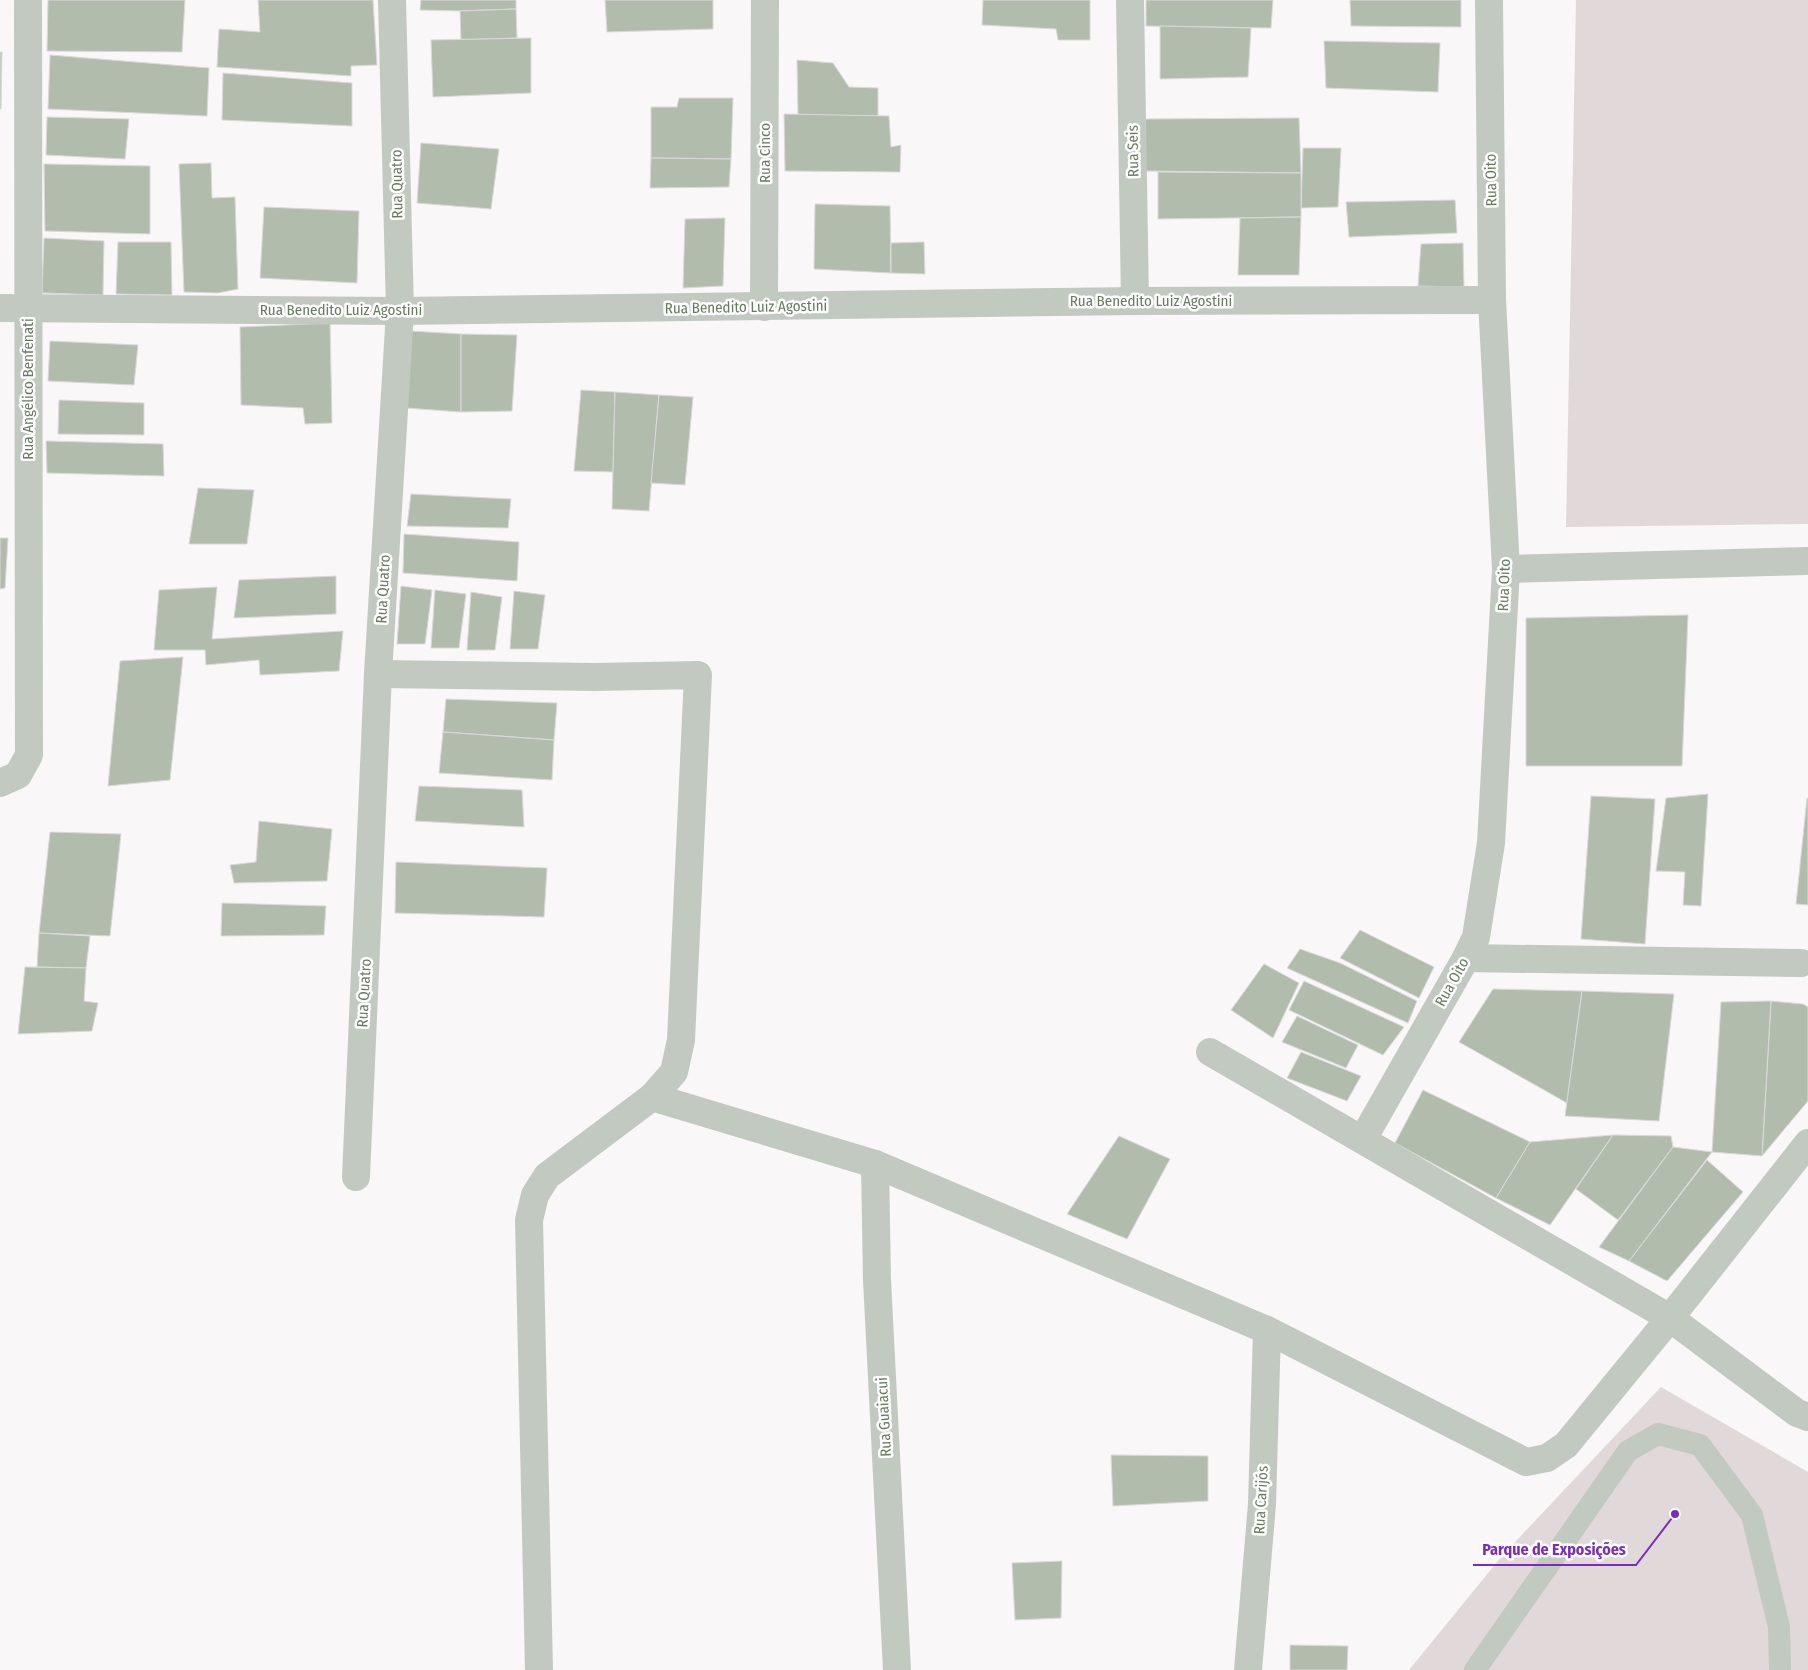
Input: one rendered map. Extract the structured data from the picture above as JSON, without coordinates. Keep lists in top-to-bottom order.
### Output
{
  "streets": {
    "street": [
      "Rua Seis",
      "Rua Cinco",
      "Rua Oito",
      "Rua Quatro",
      "Rua Benedito Luiz Agostini",
      "Rua Angélico Benfenati",
      "Rua Guaiacui",
      "Rua Carijós"
    ]
  },
  "crossings": [
    ["Rua Seis", "Rua Benedito Luiz Agostini"],
    ["Rua Cinco", "Rua Benedito Luiz Agostini"],
    ["Rua Oito", "Rua Benedito Luiz Agostini"],
    ["Rua Quatro", "Rua Benedito Luiz Agostini"],
    ["Rua Benedito Luiz Agostini", "Rua Angélico Benfenati"]
  ],
  "places": ["Parque de Exposições"]
}
